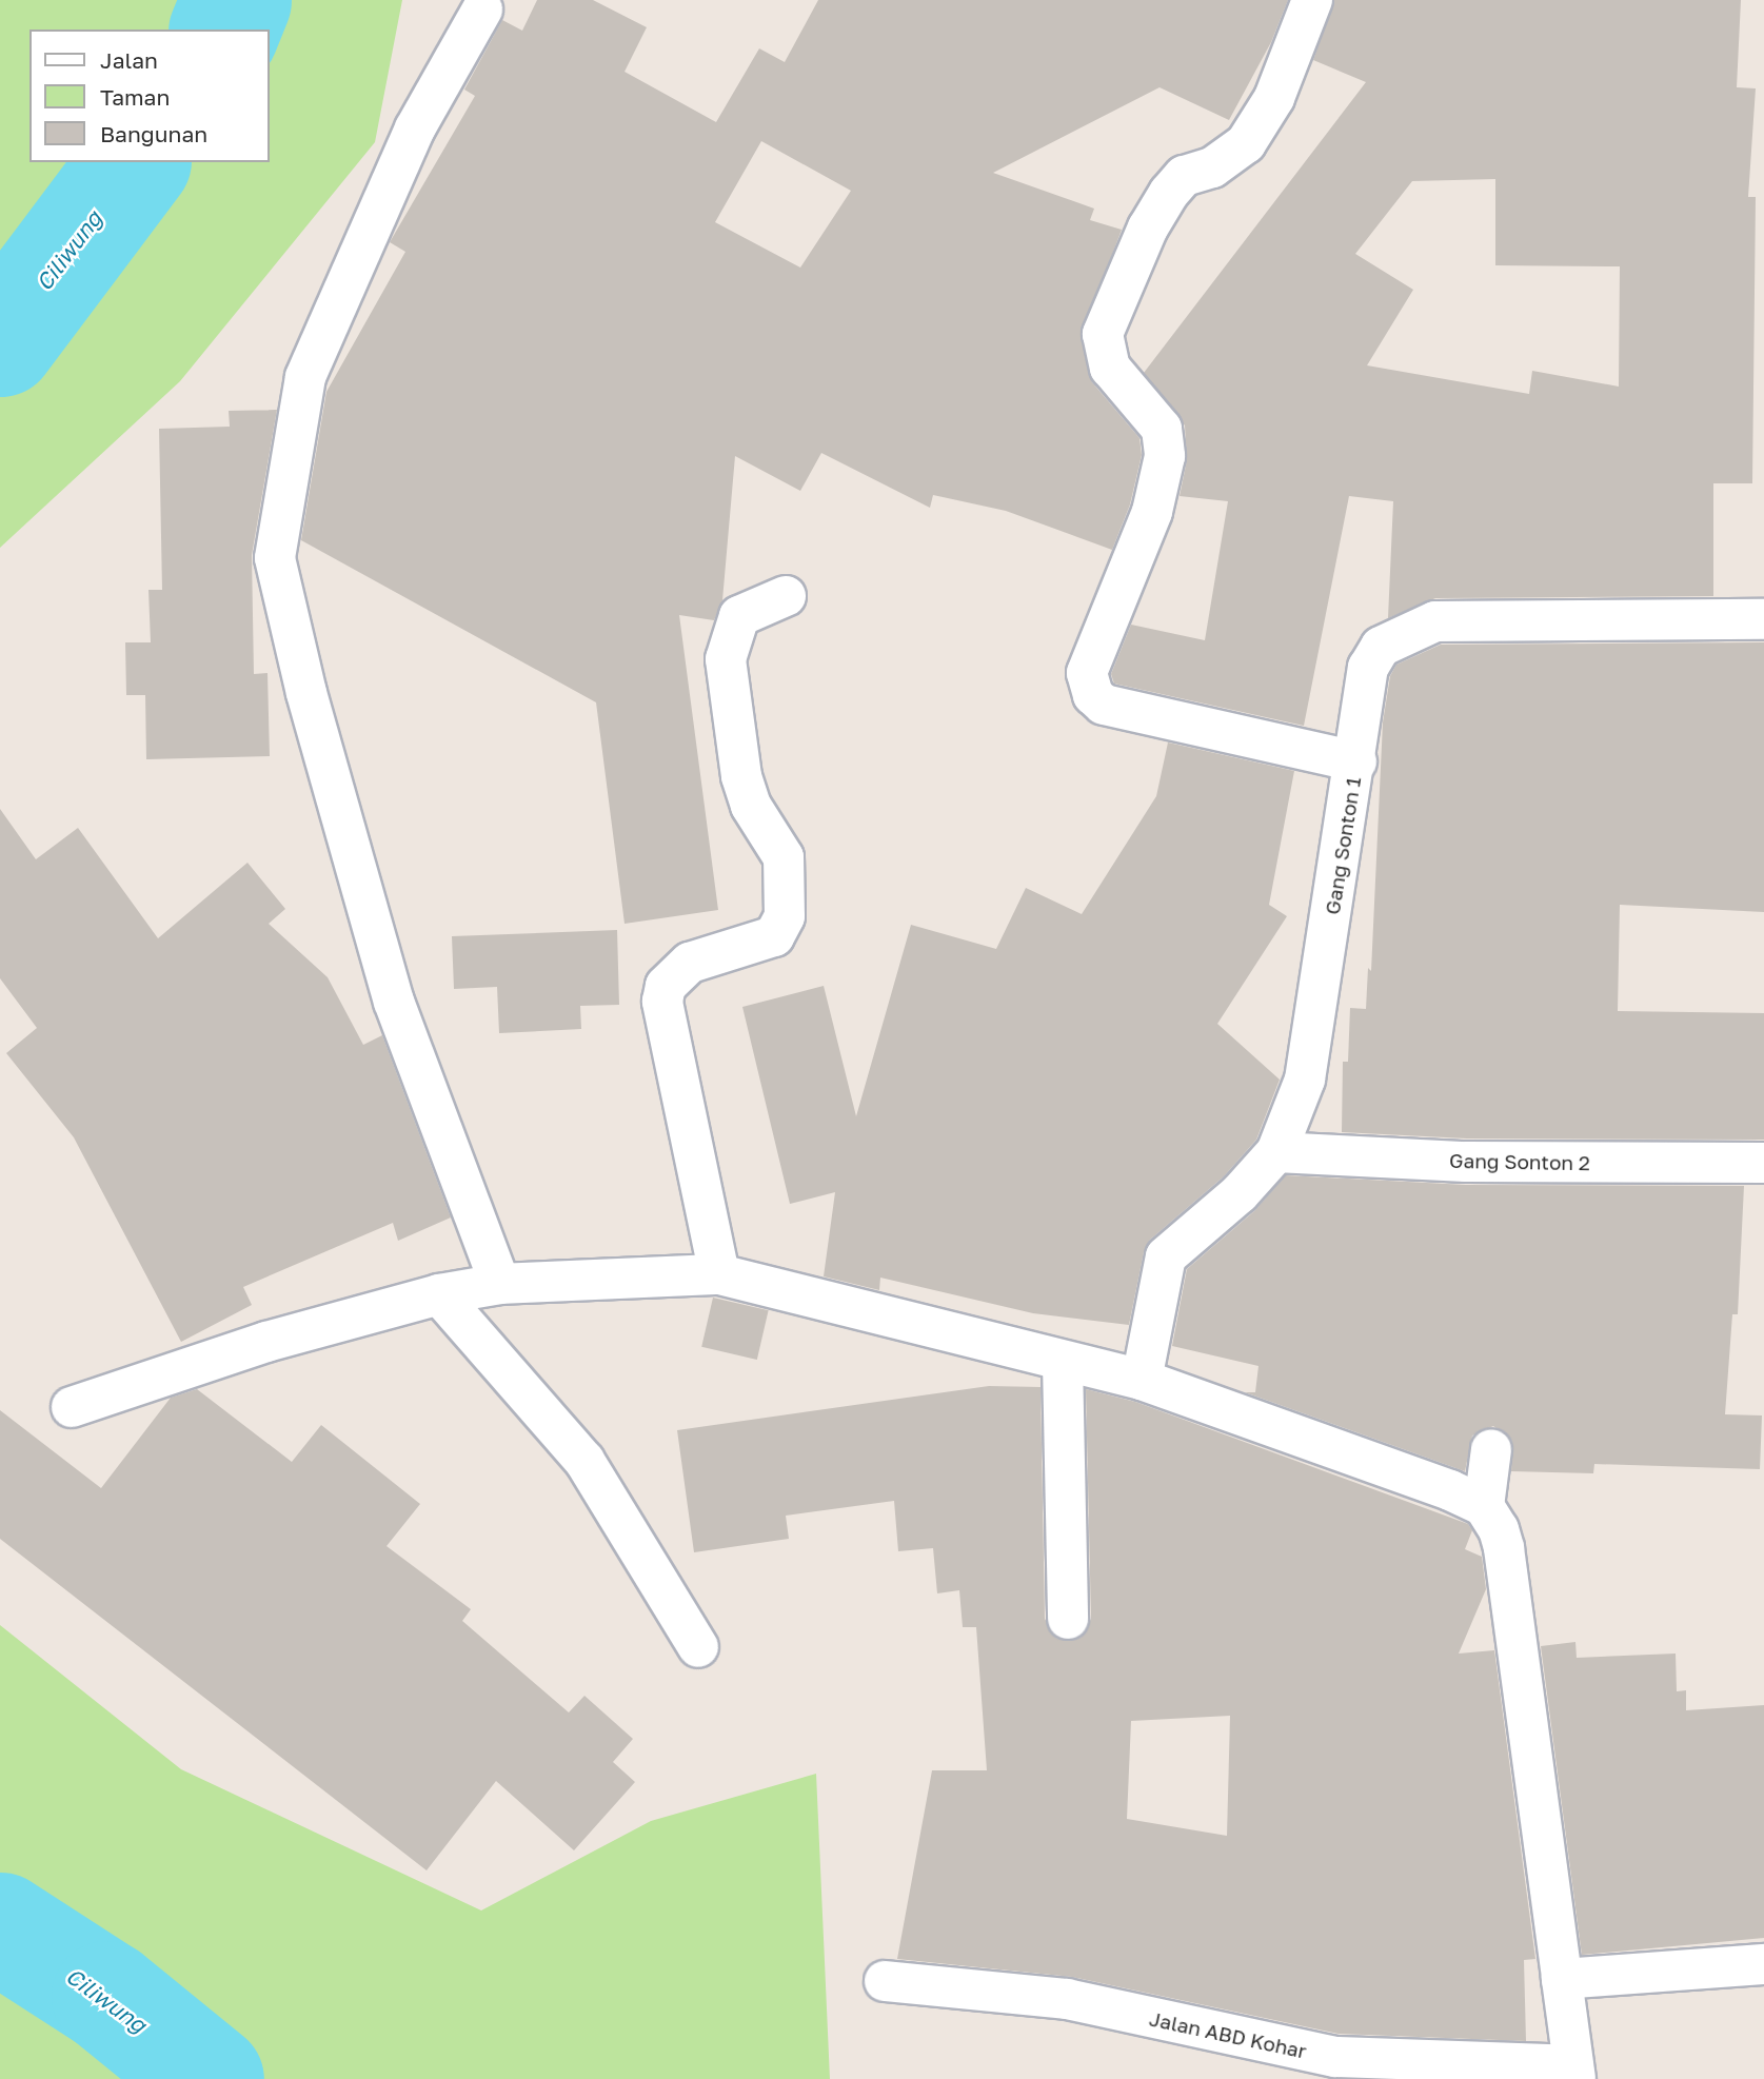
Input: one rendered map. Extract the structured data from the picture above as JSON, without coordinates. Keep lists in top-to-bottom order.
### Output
{
  "streets": {
    "street": ["Gang Sonton 1", "Gang Sonton 2", "Jalan ABD Kohar"]
  },
  "crossings": [
    ["Gang Sonton 1", "Gang Sonton 2"]
  ],
  "water": ["Ciliwung"],
  "legend": ["Jalan", "Taman", "Bangunan"]
}
